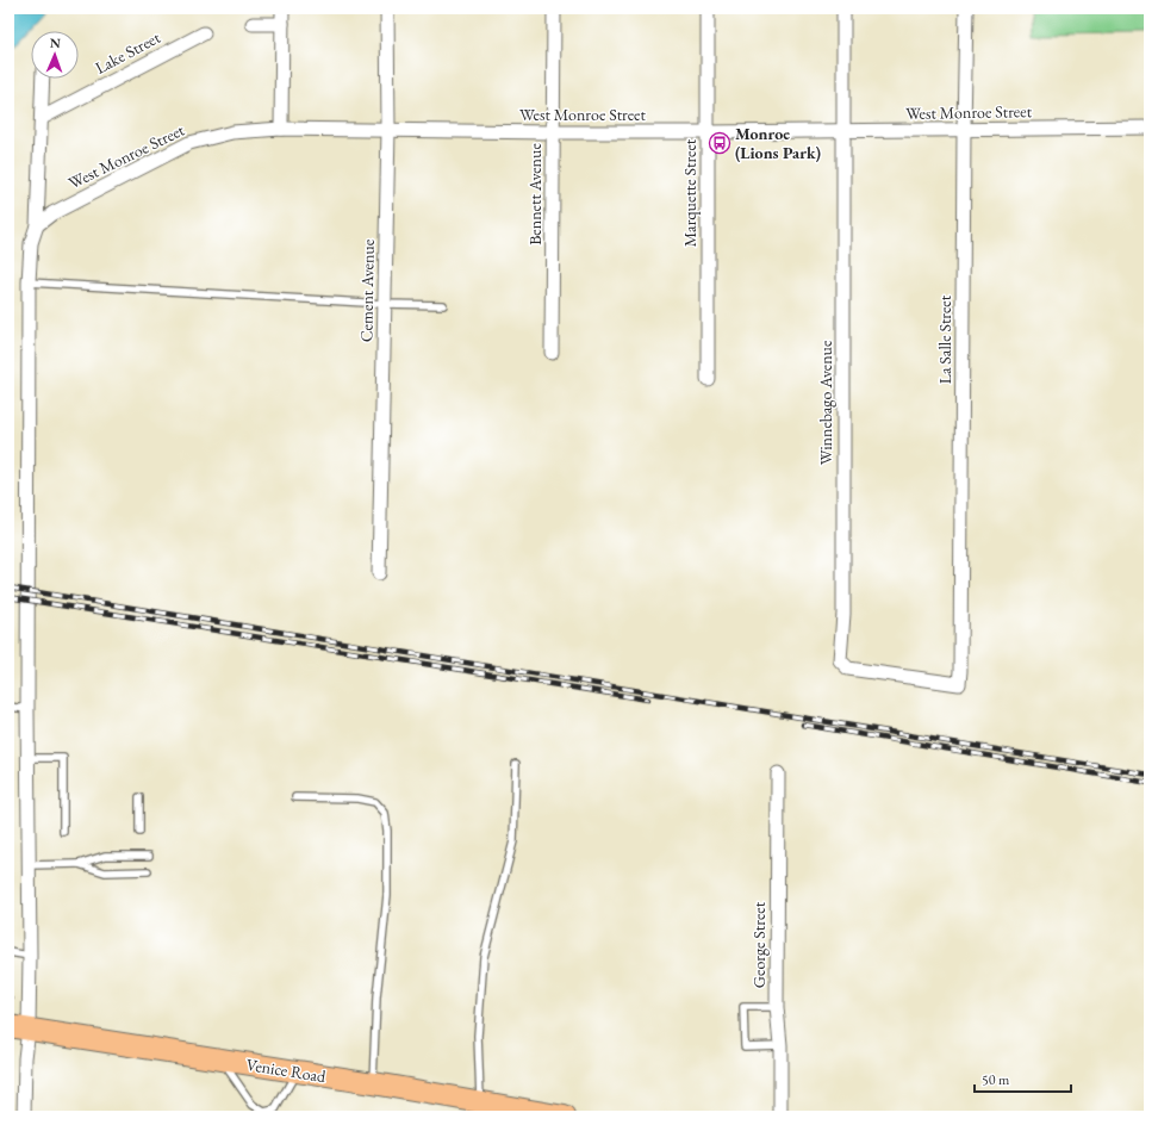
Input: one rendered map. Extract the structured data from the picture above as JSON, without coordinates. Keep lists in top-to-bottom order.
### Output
{
  "streets": {
    "main road": ["Venice Road"],
    "street": [
      "Lake Street",
      "West Monroe Street",
      "Marquette Street",
      "Bennett Avenue",
      "Cement Avenue",
      "La Salle Street",
      "Winnebago Avenue",
      "George Street"
    ]
  },
  "crossings": [
    ["West Monroe Street", "Marquette Street"],
    ["West Monroe Street", "Bennett Avenue"],
    ["West Monroe Street", "Cement Avenue"],
    ["West Monroe Street", "La Salle Street"],
    ["West Monroe Street", "Winnebago Avenue"],
    ["La Salle Street", "Winnebago Avenue"]
  ],
  "places": {
    "bus stop": ["Monroe (Lions Park)"]
  },
  "scale_bar": "50 m",
  "north": "top"
}
